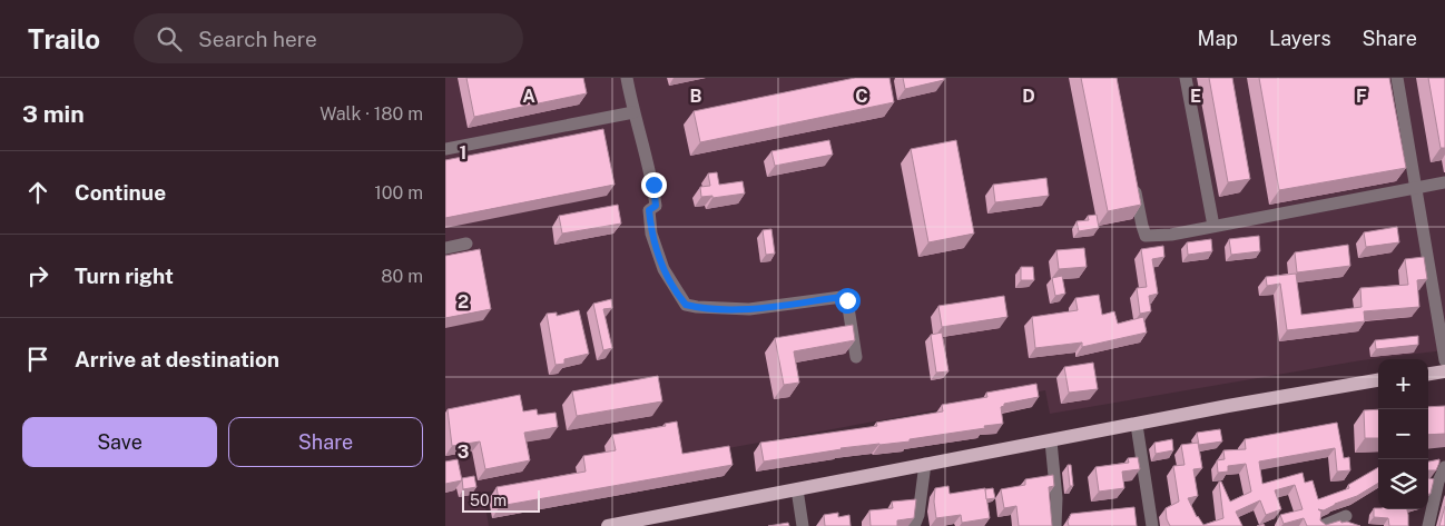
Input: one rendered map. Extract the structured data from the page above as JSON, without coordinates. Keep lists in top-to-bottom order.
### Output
{
  "scale_bar": "50 m",
  "page": {
    "header": "Trailo",
    "search": "Search here",
    "nav": ["Map", "Layers", "Share"],
    "heading": ["3 min", "Walk · 180 m"],
    "list": [
      ["Continue", "100 m"],
      ["Turn right", "80 m"],
      "Arrive at destination"
    ],
    "map_buttons": ["+", "−"],
    "buttons": ["Save", "Share"],
    "scale": "50 m"
  },
  "grid": {
    "columns": [
      "A",
      "B",
      "C",
      "D",
      "E",
      "F"
    ],
    "rows": ["1", "2", "3"]
  }
}
